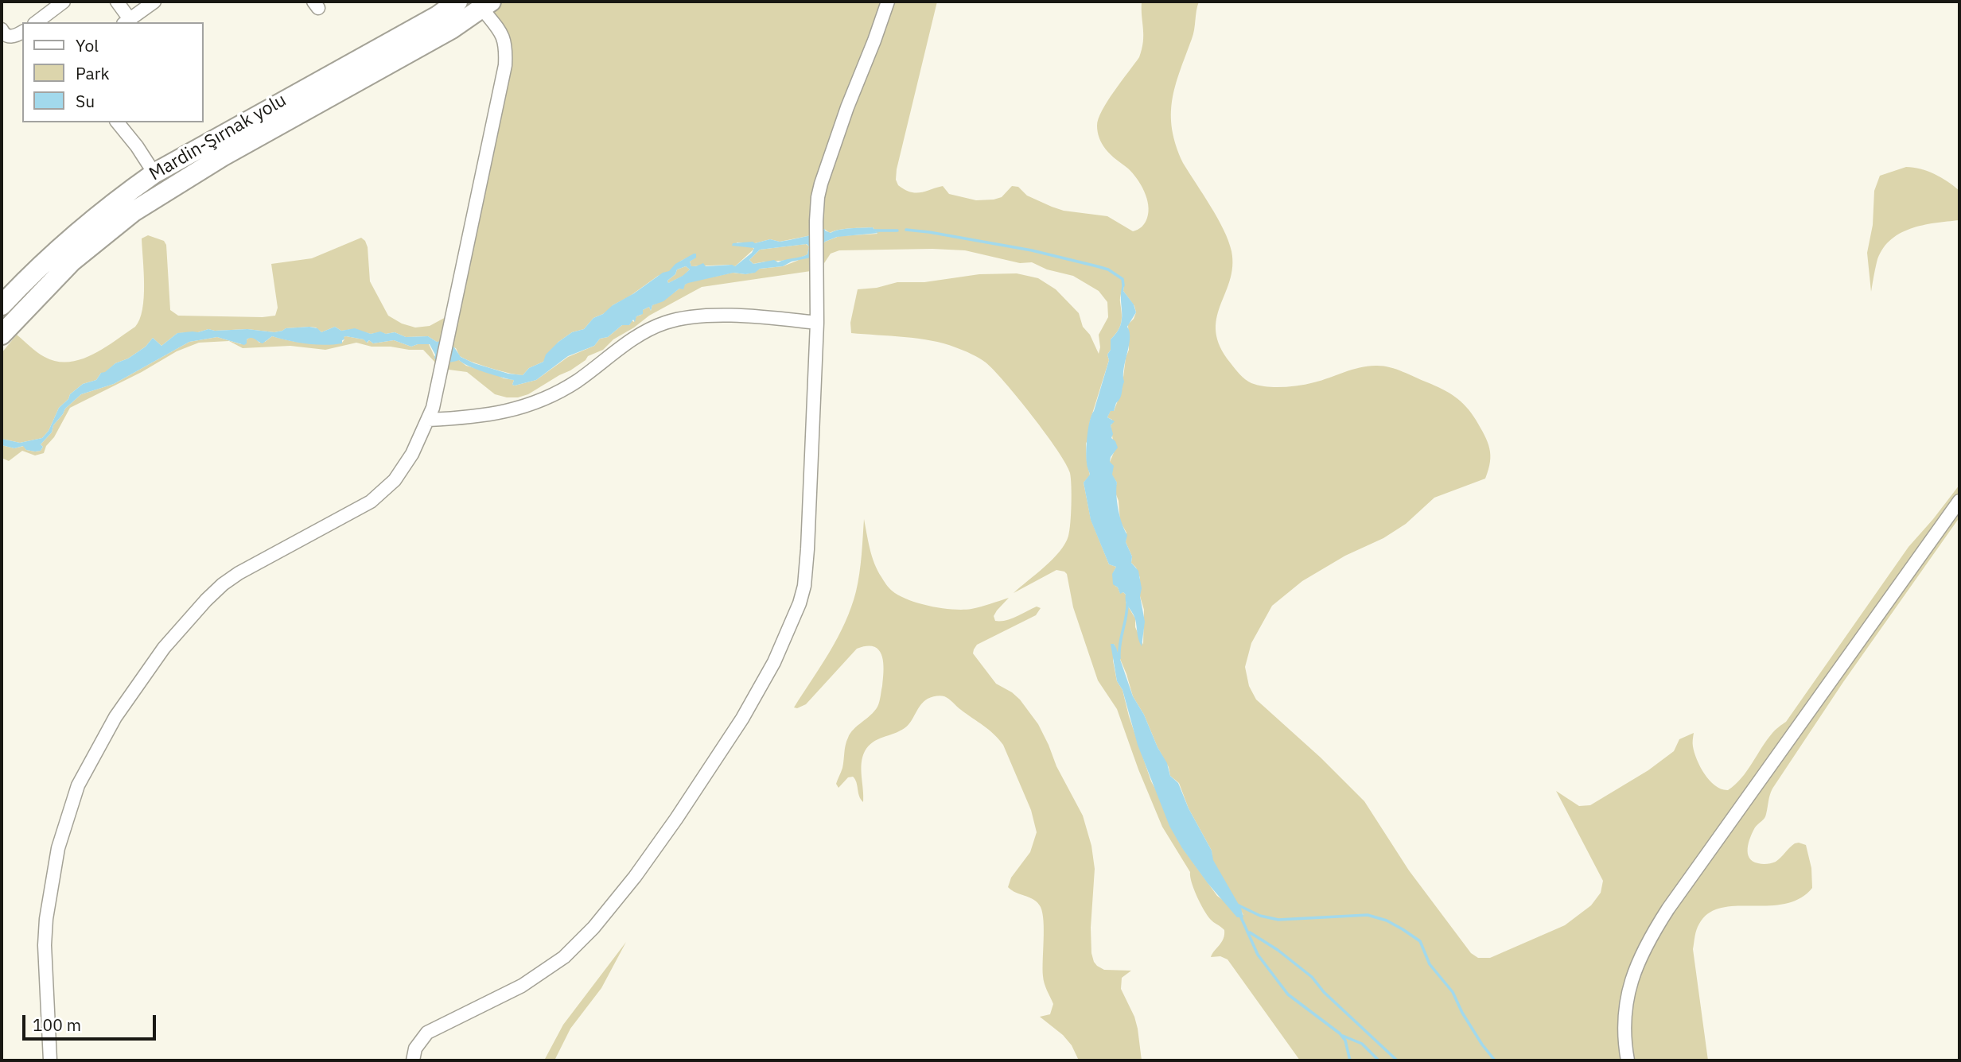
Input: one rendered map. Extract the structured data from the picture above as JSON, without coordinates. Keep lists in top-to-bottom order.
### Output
{
  "streets": {
    "highway": ["Mardin-Şırnak yolu"]
  },
  "legend": ["Yol", "Park", "Su"],
  "scale_bar": "100 m"
}
